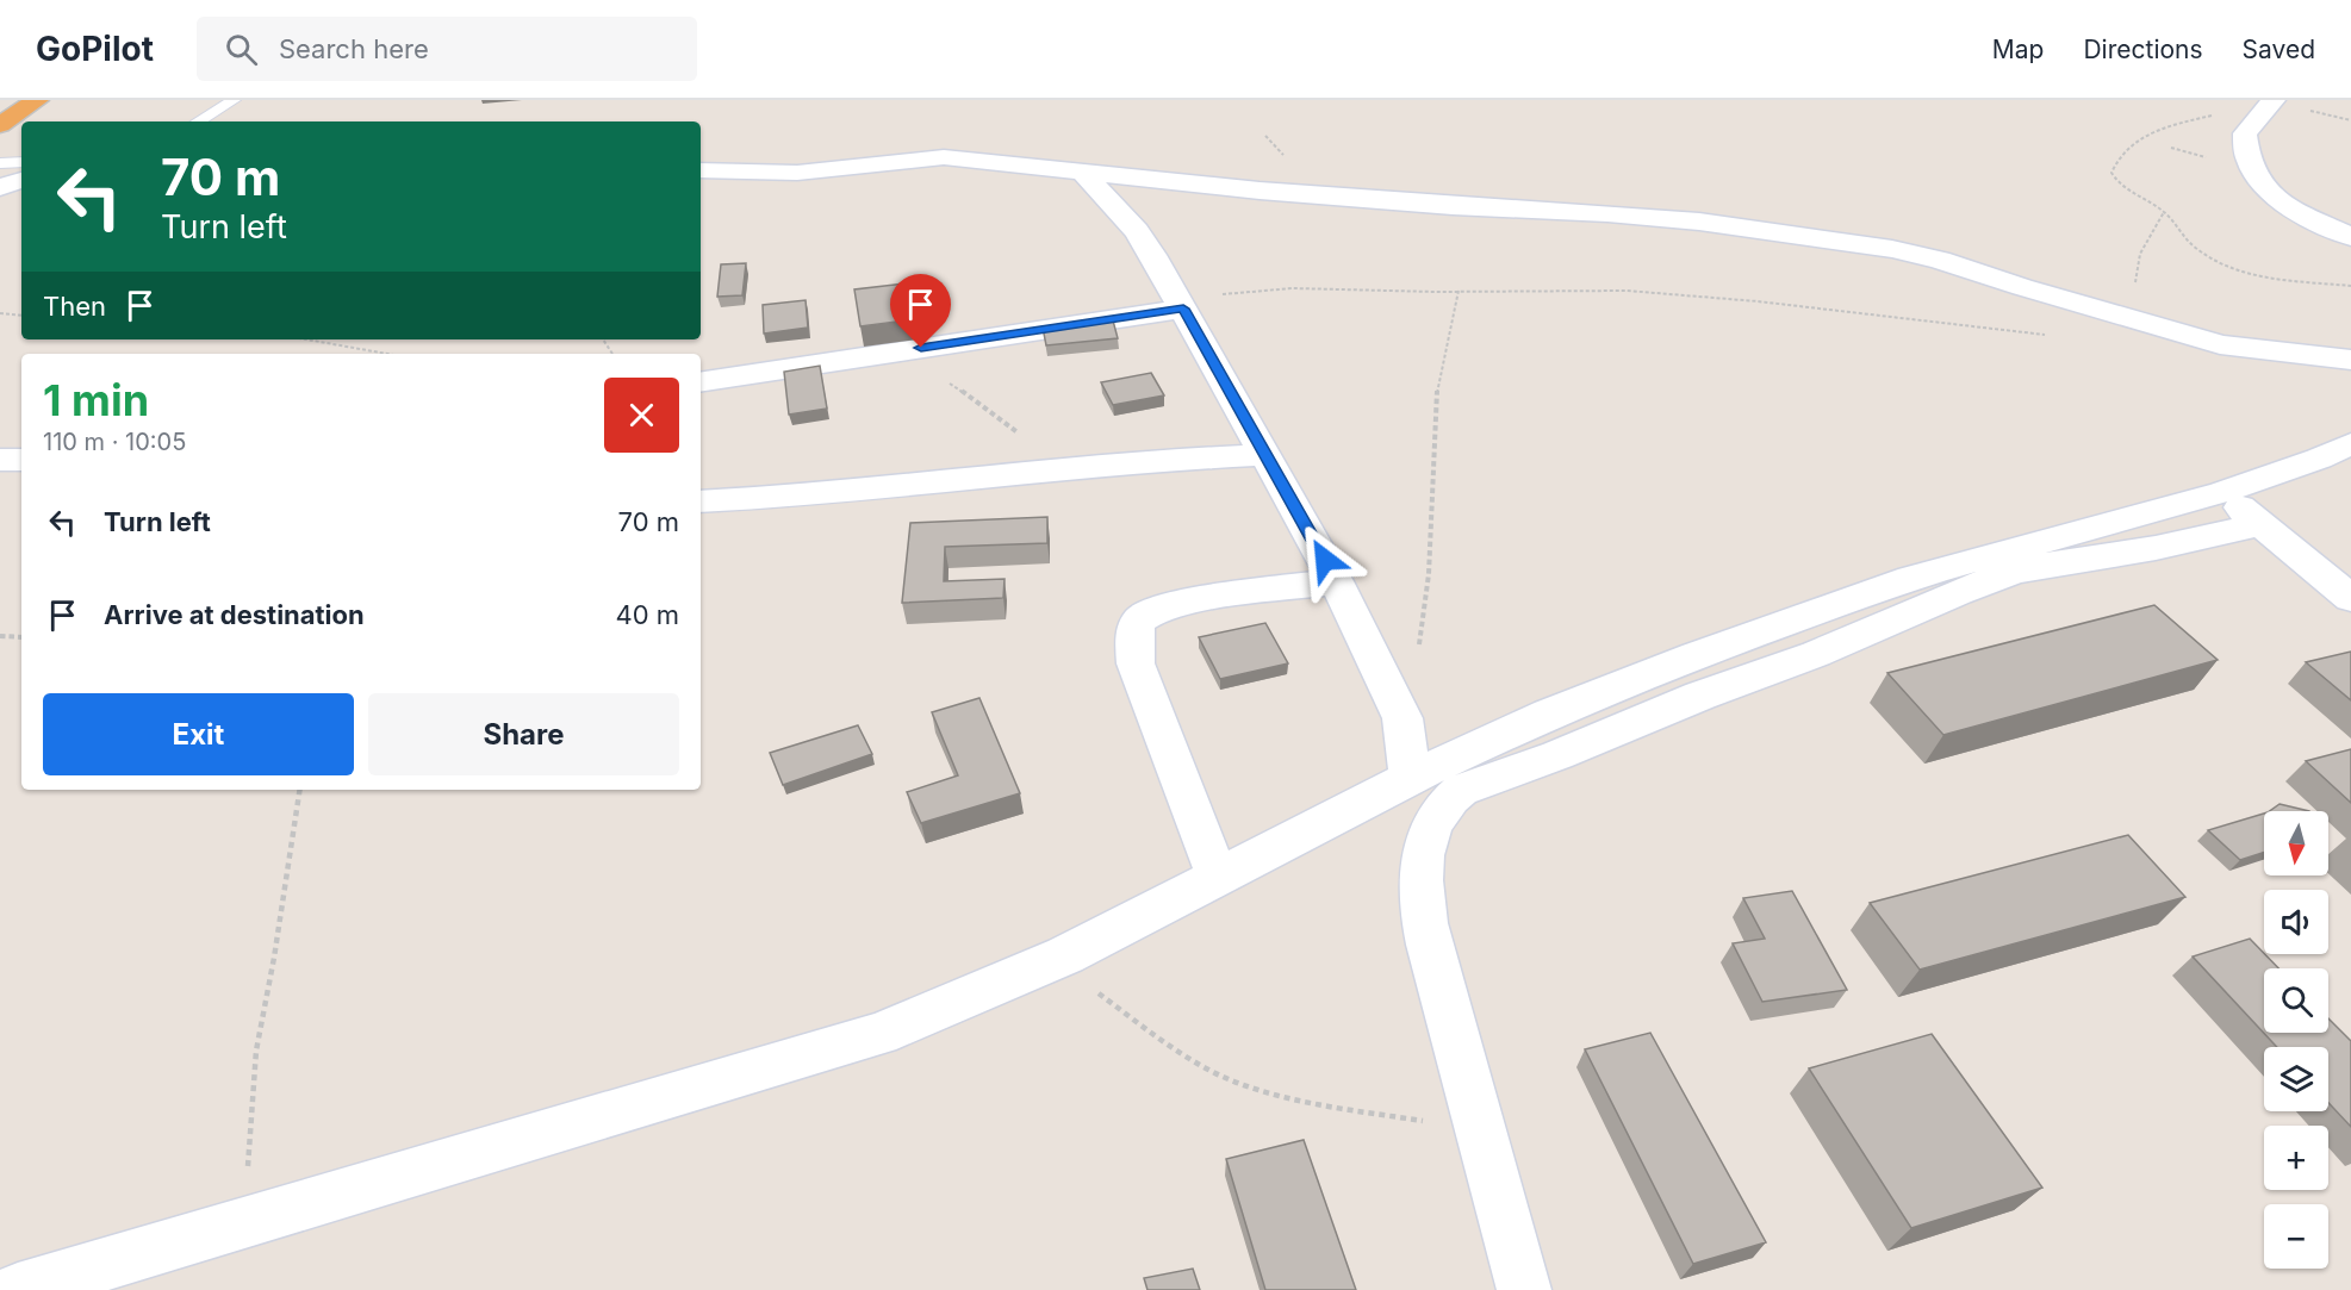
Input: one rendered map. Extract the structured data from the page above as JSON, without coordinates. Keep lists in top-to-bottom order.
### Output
{
  "north": "bottom",
  "page": {
    "header": "GoPilot",
    "search": "Search here",
    "nav": ["Map", "Directions", "Saved"],
    "turn": ["70 m", "Turn left"],
    "then": "Then",
    "heading": ["1 min", "110 m · 10:05"],
    "list": [
      {
        "name": "Turn left",
        "value": "70 m"
      },
      {
        "name": "Arrive at destination",
        "value": "40 m"
      }
    ],
    "buttons": ["Exit", "Share"],
    "map_buttons": ["+", "−"]
  }
}
